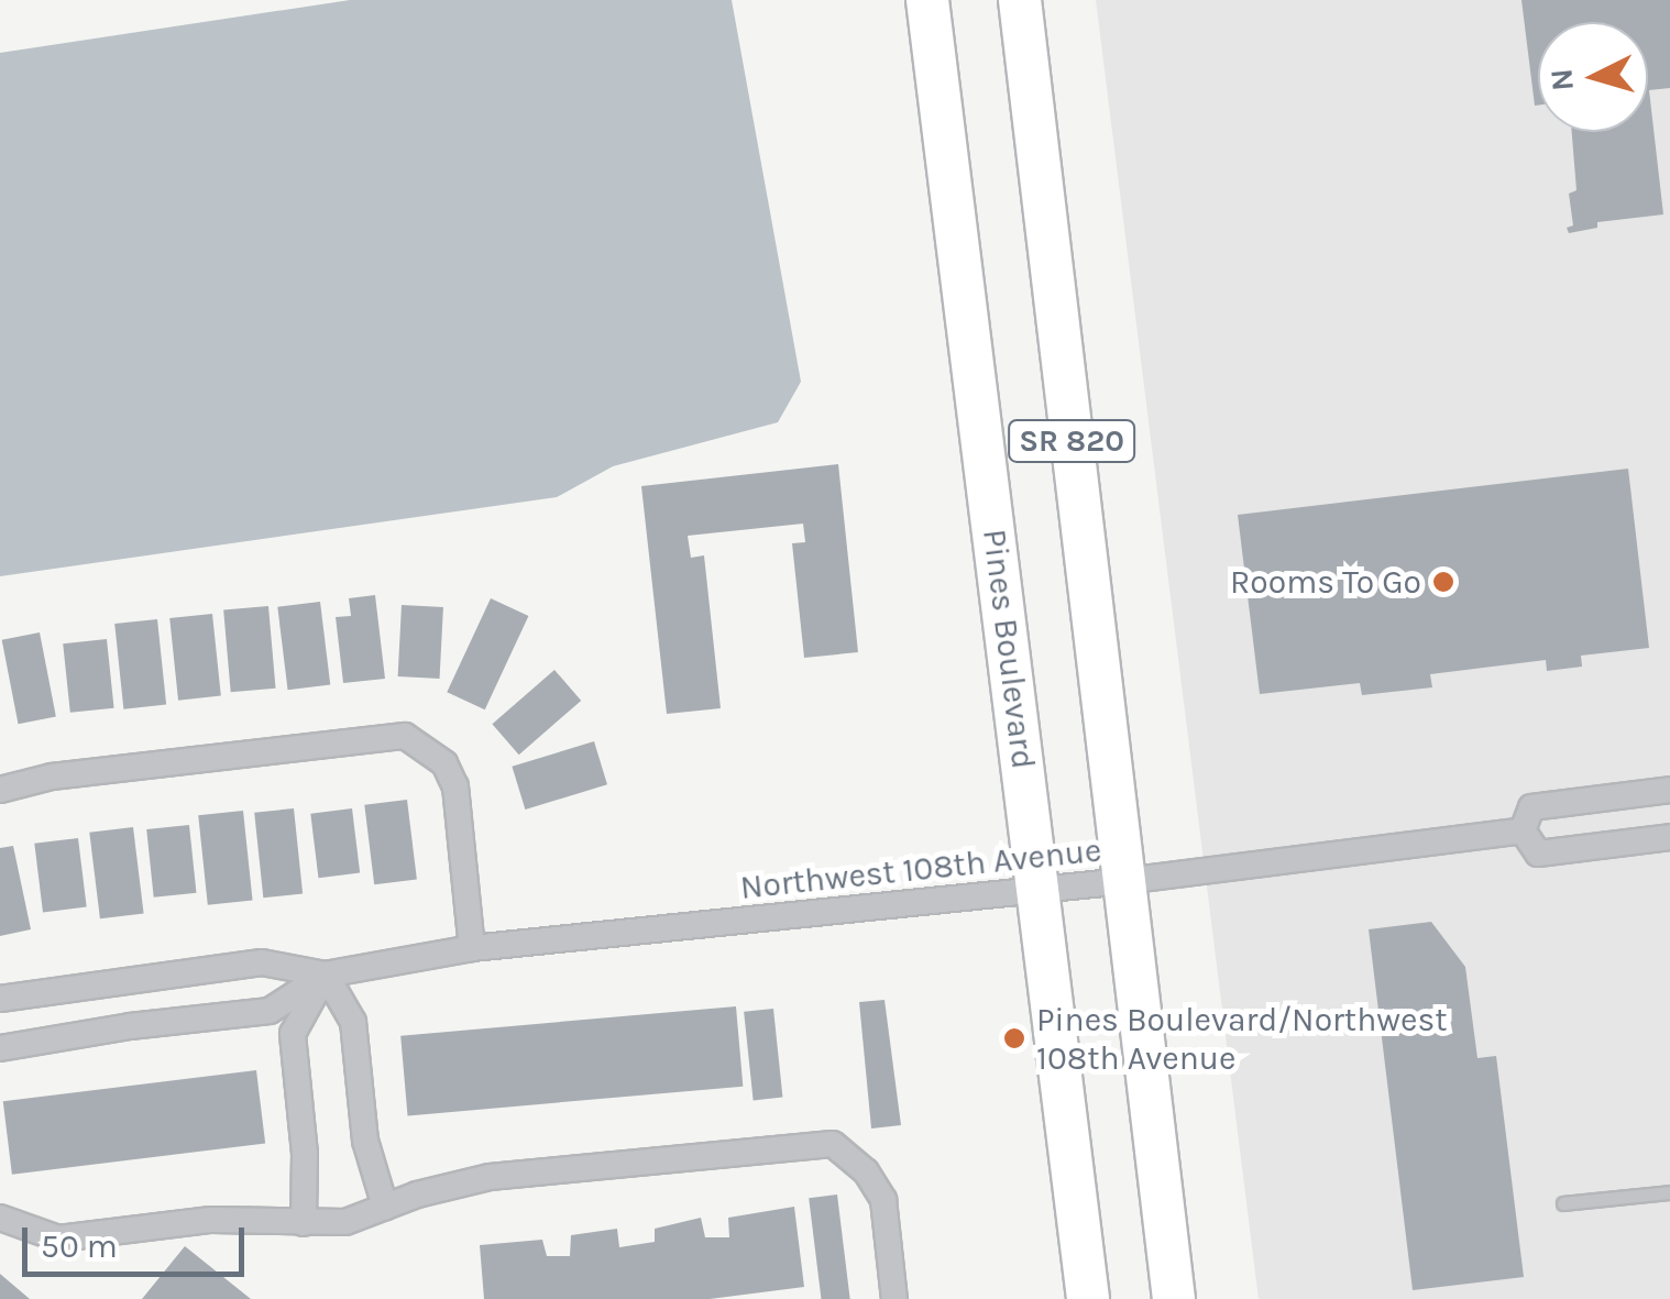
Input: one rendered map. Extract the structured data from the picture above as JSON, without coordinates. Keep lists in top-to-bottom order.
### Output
{
  "streets": {
    "highway": ["SR 820", "Pines Boulevard"],
    "street": ["Northwest 108th Avenue"]
  },
  "crossings": [
    ["SR 820", "Northwest 108th Avenue"],
    ["Pines Boulevard", "Northwest 108th Avenue"]
  ],
  "places": ["Rooms To Go", "Pines Boulevard/Northwest 108th Avenue"],
  "scale_bar": "50 m",
  "north": "left"
}
